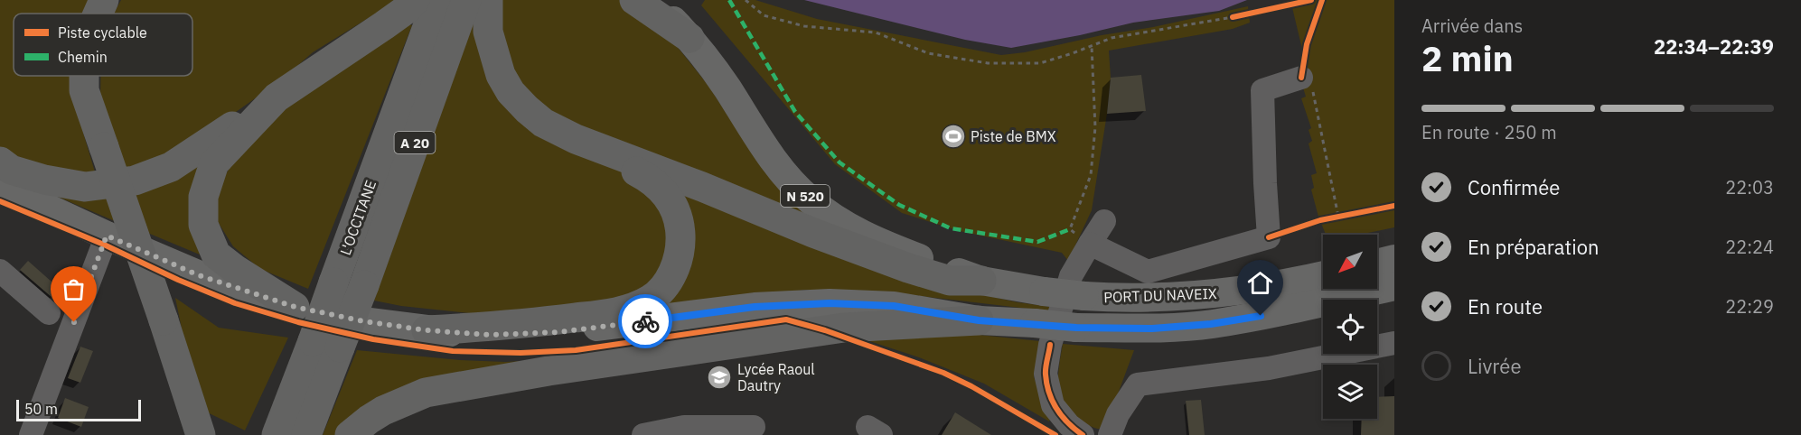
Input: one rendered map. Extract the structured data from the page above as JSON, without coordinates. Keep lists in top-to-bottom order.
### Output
{
  "streets": {
    "highway": ["A 20", "L'OCCITANE"],
    "main road": ["N 520", "PORT DU NAVEIX"]
  },
  "crossings": [
    ["N 520", "PORT DU NAVEIX"]
  ],
  "places": {
    "sports": ["Piste de BMX"],
    "school or university": ["Lycée Raoul Dautry"]
  },
  "legend": ["Piste cyclable", "Chemin"],
  "scale_bar": "50 m",
  "north": "bottom left",
  "page": {
    "heading": ["2 min", "Arrivée dans", "22:34–22:39"],
    "bar": "En route · 250 m",
    "list": [
      ["Confirmée", "22:03"],
      ["En préparation", "22:24"],
      ["En route", "22:29"],
      "Livrée"
    ],
    "scale": "50 m"
  }
}
